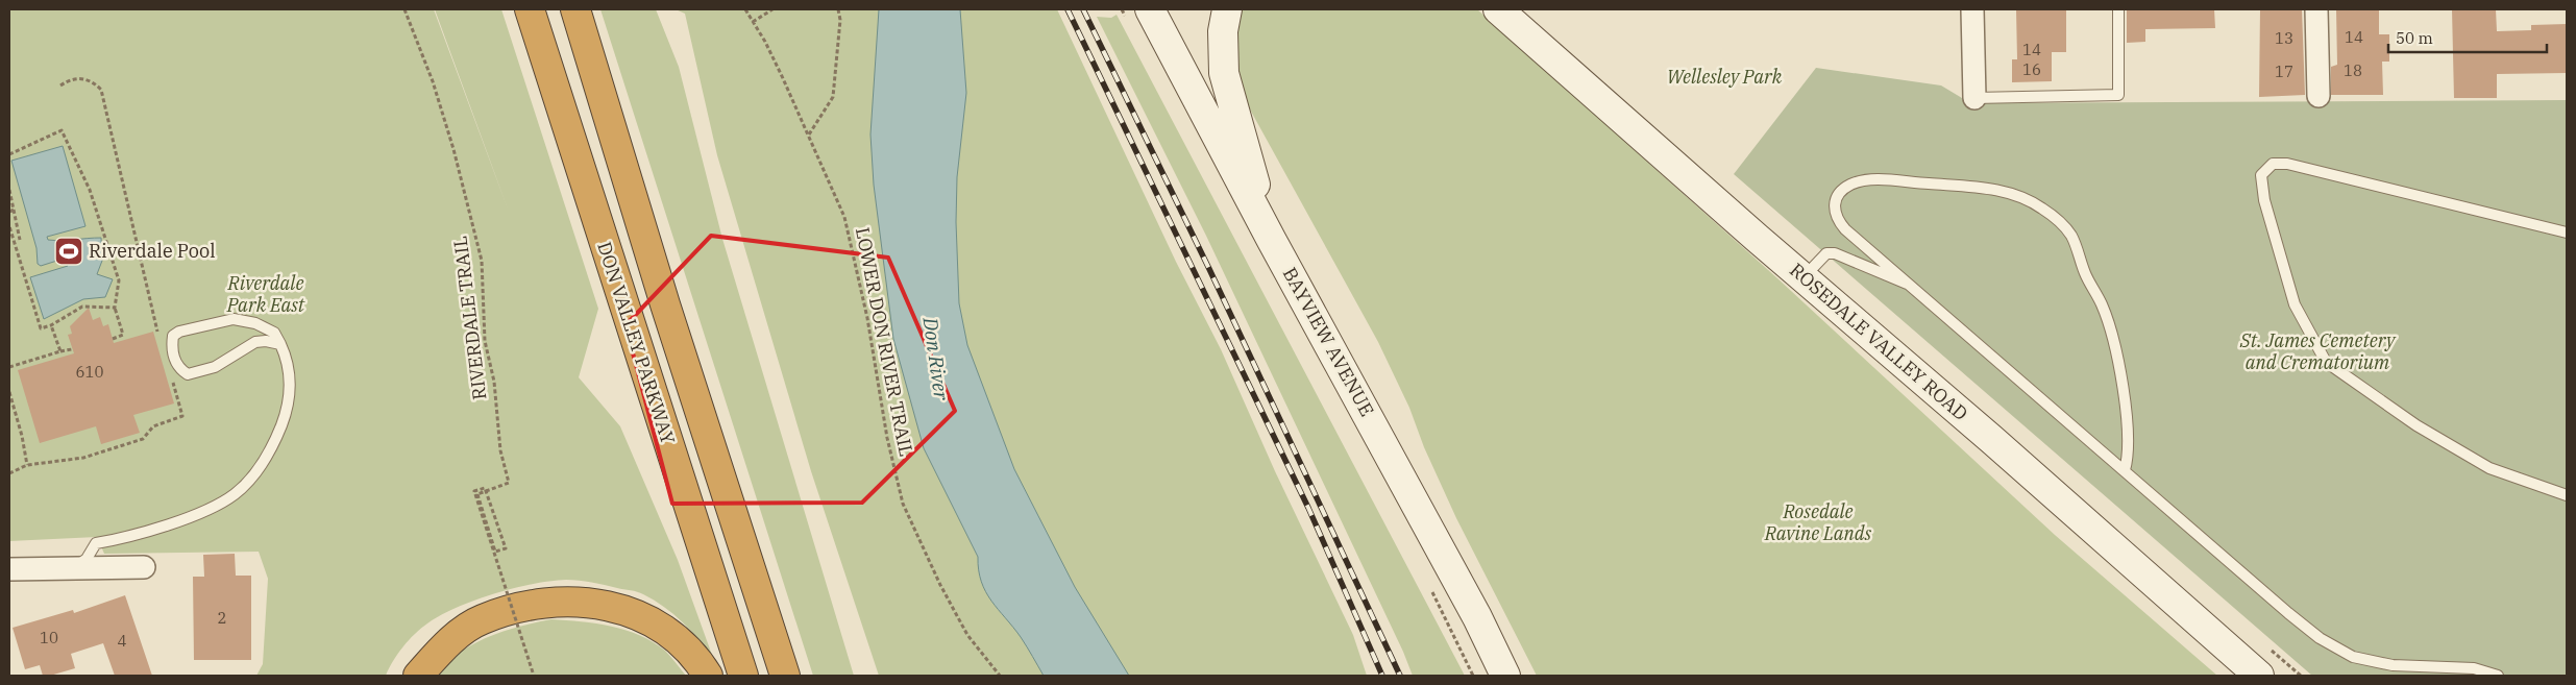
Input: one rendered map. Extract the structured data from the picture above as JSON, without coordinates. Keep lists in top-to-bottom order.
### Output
{
  "streets": {
    "highway": ["DON VALLEY PARKWAY"],
    "street": ["BAYVIEW AVENUE", "ROSEDALE VALLEY ROAD"],
    "path": ["RIVERDALE TRAIL", "LOWER DON RIVER TRAIL"]
  },
  "water": ["Don River"],
  "parks": [
    "Wellesley Park",
    "Riverdale Park East",
    "St. James Cemetery and Crematorium",
    "Rosedale Ravine Lands"
  ],
  "places": {
    "sports": ["Riverdale Pool"]
  },
  "house_numbers": [
    "14",
    "13",
    "14",
    "16",
    "18",
    "17",
    "610",
    "2",
    "10",
    "4"
  ],
  "scale_bar": "50 m"
}
